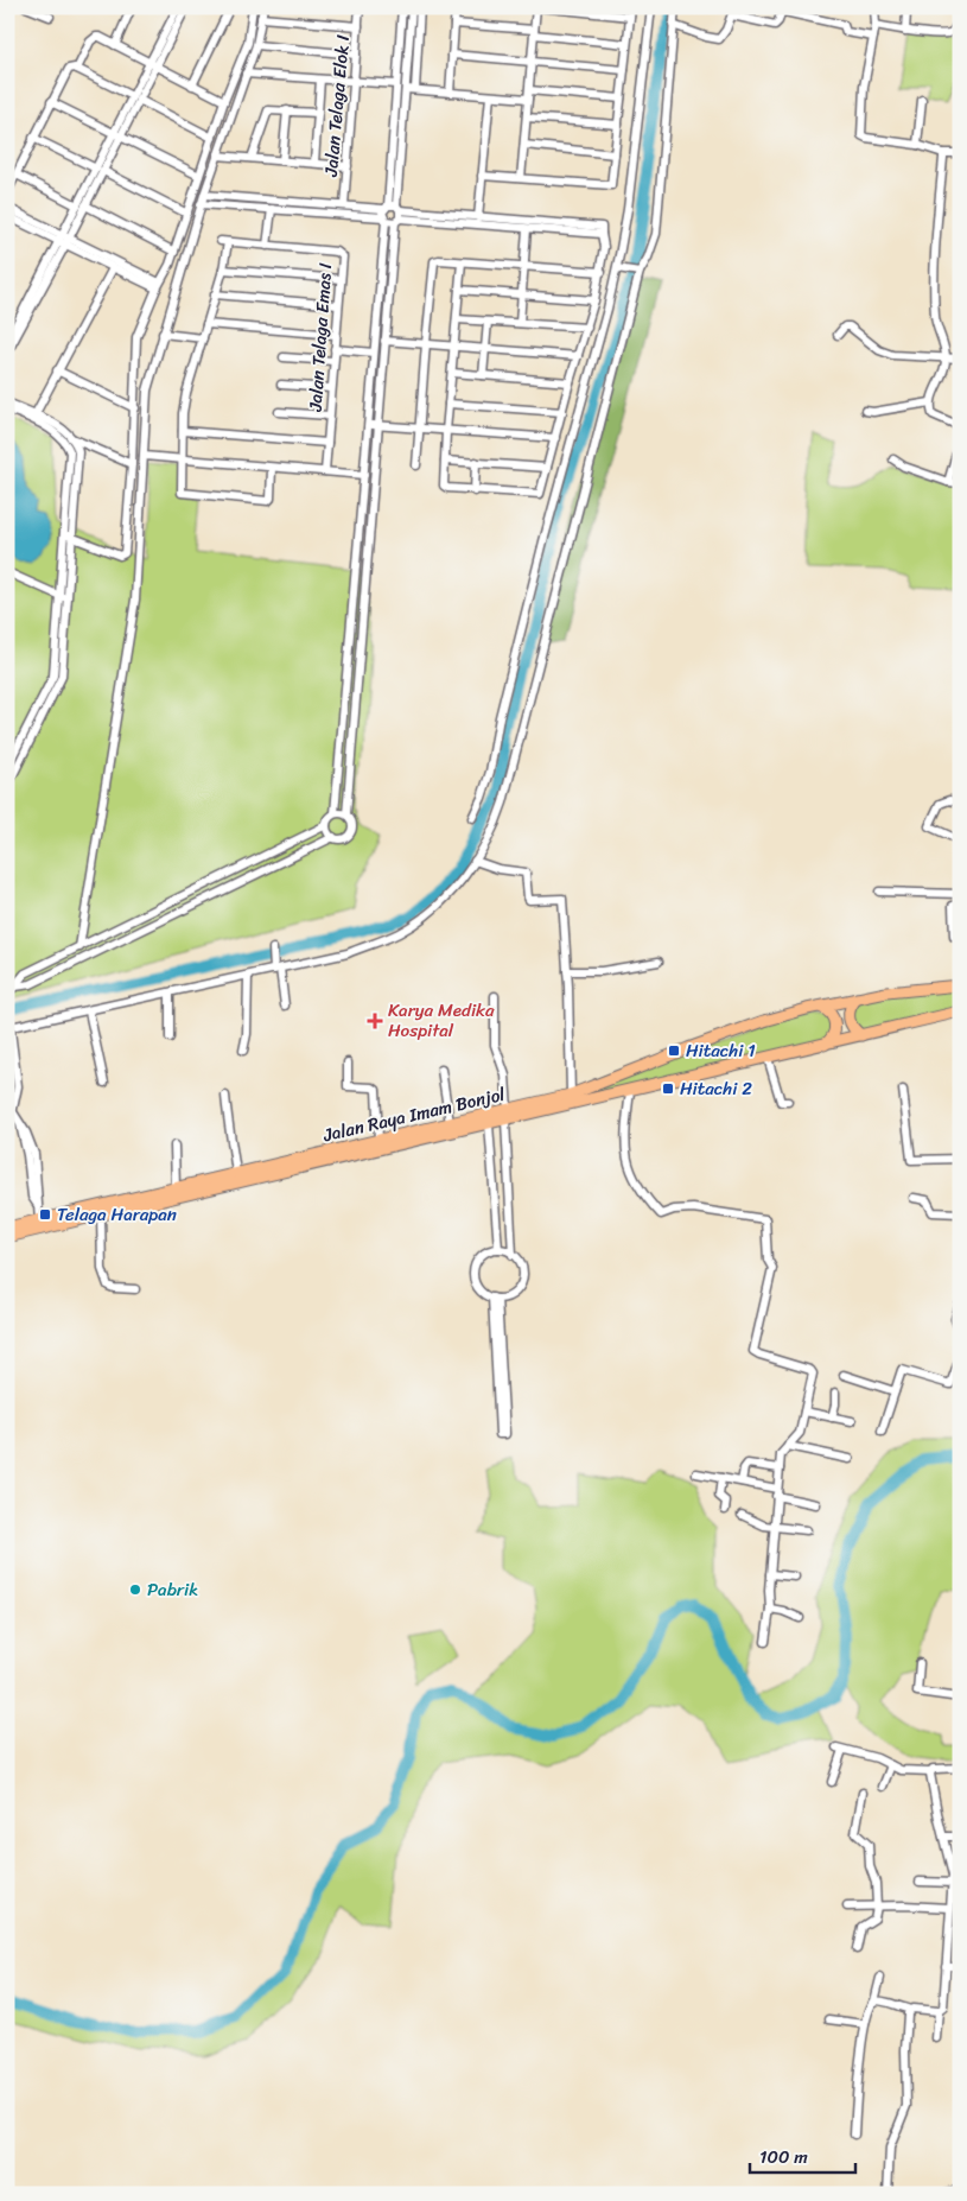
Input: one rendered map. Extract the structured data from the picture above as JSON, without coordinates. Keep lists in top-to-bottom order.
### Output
{
  "streets": {
    "highway": ["Jalan Raya Imam Bonjol"],
    "street": ["Jalan Telaga Elok I", "Jalan Telaga Emas I"]
  },
  "places": {
    "health": ["Karya Medika Hospital"],
    "transit": ["Hitachi 1", "Hitachi 2", "Telaga Harapan"],
    "other": ["Pabrik"]
  },
  "scale_bar": "100 m"
}
